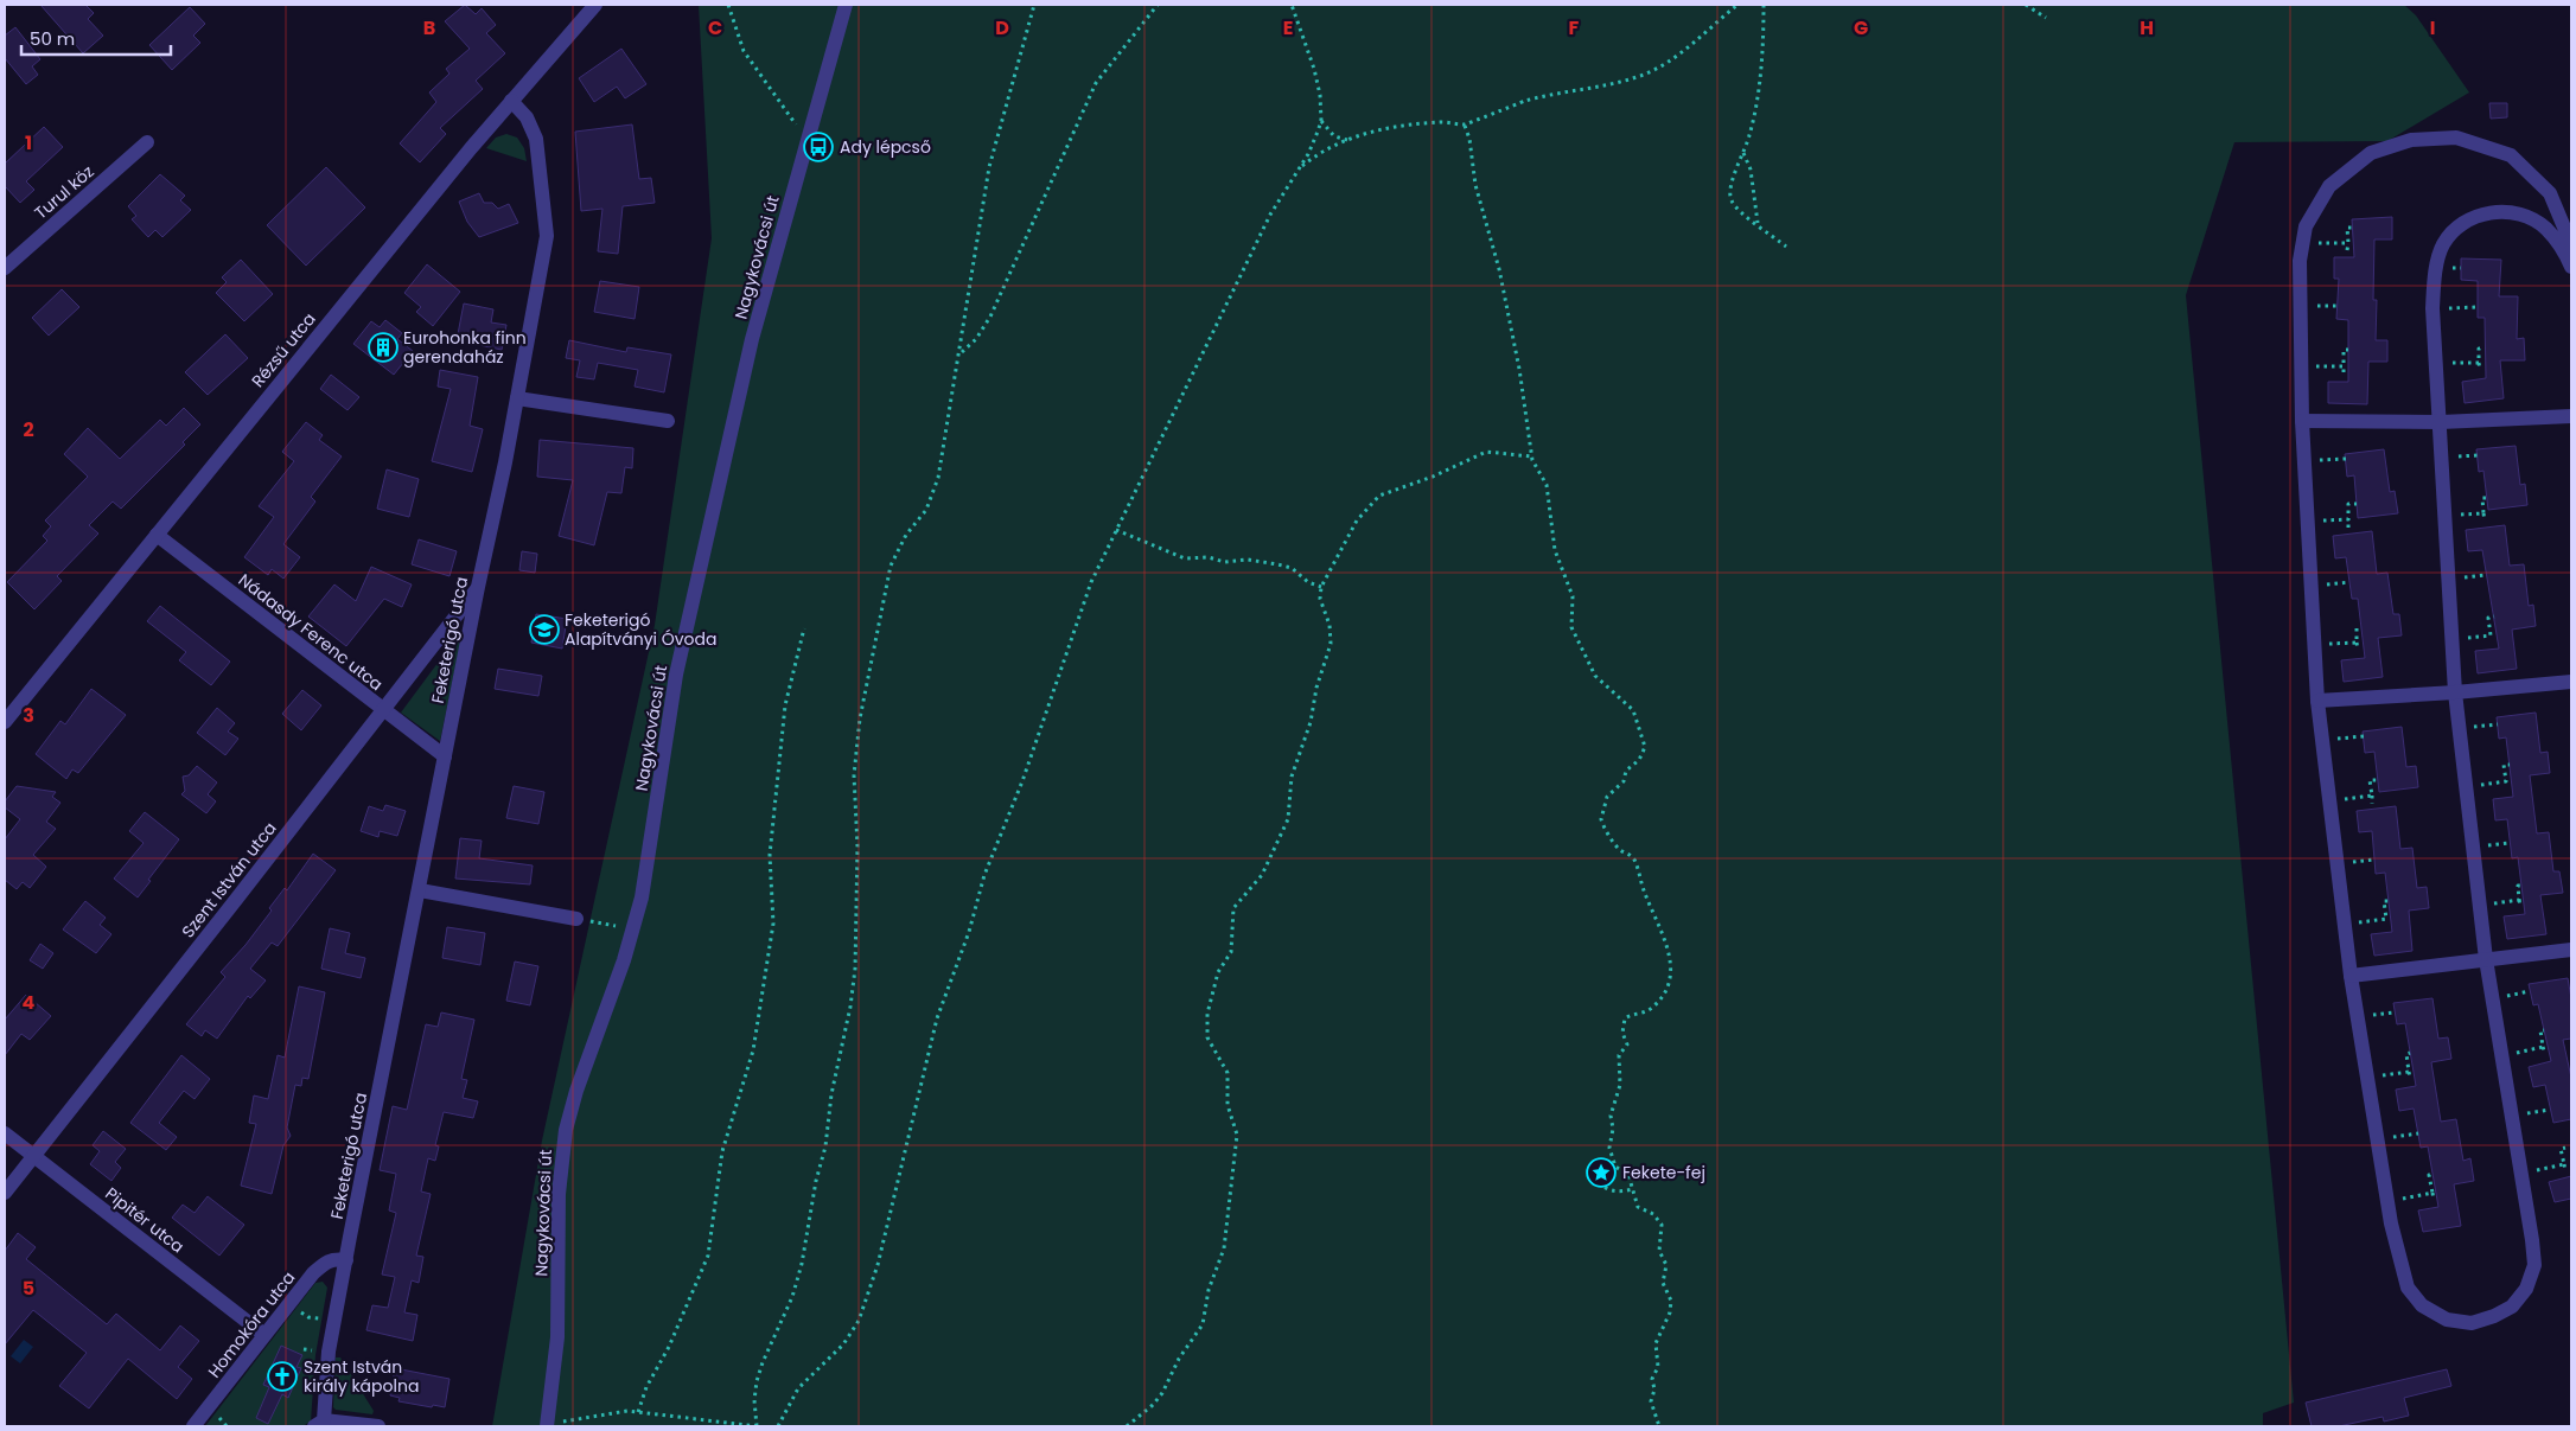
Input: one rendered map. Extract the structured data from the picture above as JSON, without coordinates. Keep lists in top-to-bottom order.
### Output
{
  "streets": {
    "street": [
      "Turul köz",
      "Nagykovácsi út",
      "Rézsű utca",
      "Nádasdy Ferenc utca",
      "Feketerigó utca",
      "Szent István utca",
      "Pipitér utca",
      "Homokóra utca"
    ]
  },
  "crossings": [
    ["Rézsű utca", "Nádasdy Ferenc utca"],
    ["Rézsű utca", "Feketerigó utca"],
    ["Nádasdy Ferenc utca", "Feketerigó utca"],
    ["Nádasdy Ferenc utca", "Szent István utca"],
    ["Feketerigó utca", "Szent István utca"],
    ["Feketerigó utca", "Homokóra utca"],
    ["Szent István utca", "Pipitér utca"],
    ["Pipitér utca", "Homokóra utca"]
  ],
  "places": {
    "bus stop": ["Ady lépcső"],
    "building": ["Eurohonka finn gerendaház"],
    "school or university": ["Feketerigó Alapítványi Óvoda"],
    "place": ["Fekete-fej"],
    "church": ["Szent István király kápolna"]
  },
  "scale_bar": "50 m",
  "grid": {
    "columns": [
      "B",
      "C",
      "D",
      "E",
      "F",
      "G",
      "H",
      "I"
    ],
    "rows": [
      "1",
      "2",
      "3",
      "4",
      "5"
    ]
  }
}
